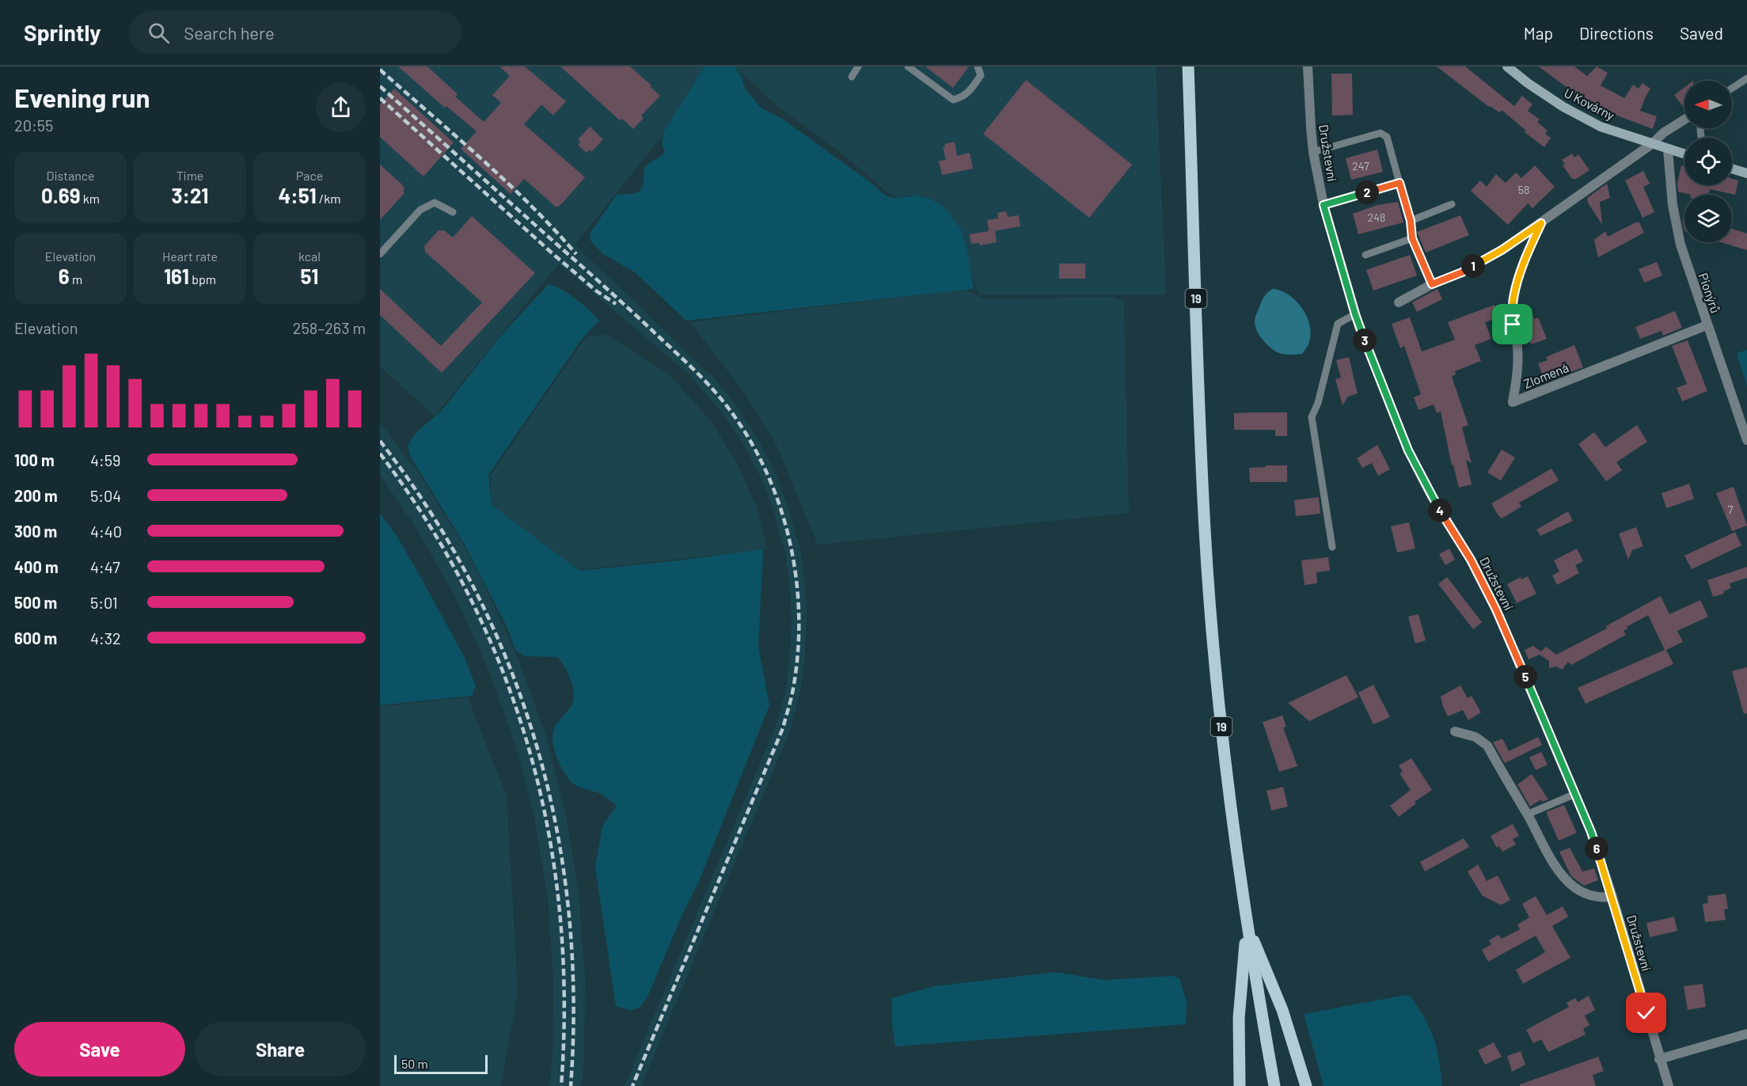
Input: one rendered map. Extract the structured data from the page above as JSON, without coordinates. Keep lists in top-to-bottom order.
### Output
{
  "streets": {
    "main road": ["19"],
    "street": [
      "U Kovárny",
      "Družstevní",
      "Pionýrů",
      "Zlomená"
    ]
  },
  "crossings": [
    ["U Kovárny", "Pionýrů"],
    ["U Kovárny", "Zlomená"],
    ["Pionýrů", "Zlomená"]
  ],
  "house_numbers": [
    "247",
    "58",
    "248",
    "7"
  ],
  "scale_bar": "50 m",
  "north": "left",
  "page": {
    "header": "Sprintly",
    "search": "Search here",
    "nav": ["Map", "Directions", "Saved"],
    "heading": ["Evening run", "20:55"],
    "stats": [
      ["Distance", "0.69 km"],
      ["Time", "3:21"],
      ["Pace", "4:51 /km"],
      ["Elevation", "6 m"],
      ["Heart rate", "161 bpm"],
      ["kcal", "51"]
    ],
    "pins": [
      "2",
      "1",
      "3",
      "4",
      "5",
      "6"
    ],
    "chart": ["Elevation", "258–263 m"],
    "list": [
      {
        "name": "100 m",
        "note": "4:59"
      },
      {
        "name": "200 m",
        "note": "5:04"
      },
      {
        "name": "300 m",
        "note": "4:40"
      },
      {
        "name": "400 m",
        "note": "4:47"
      },
      {
        "name": "500 m",
        "note": "5:01"
      },
      {
        "name": "600 m",
        "note": "4:32"
      }
    ],
    "buttons": ["Save", "Share"],
    "scale": "50 m"
  }
}
